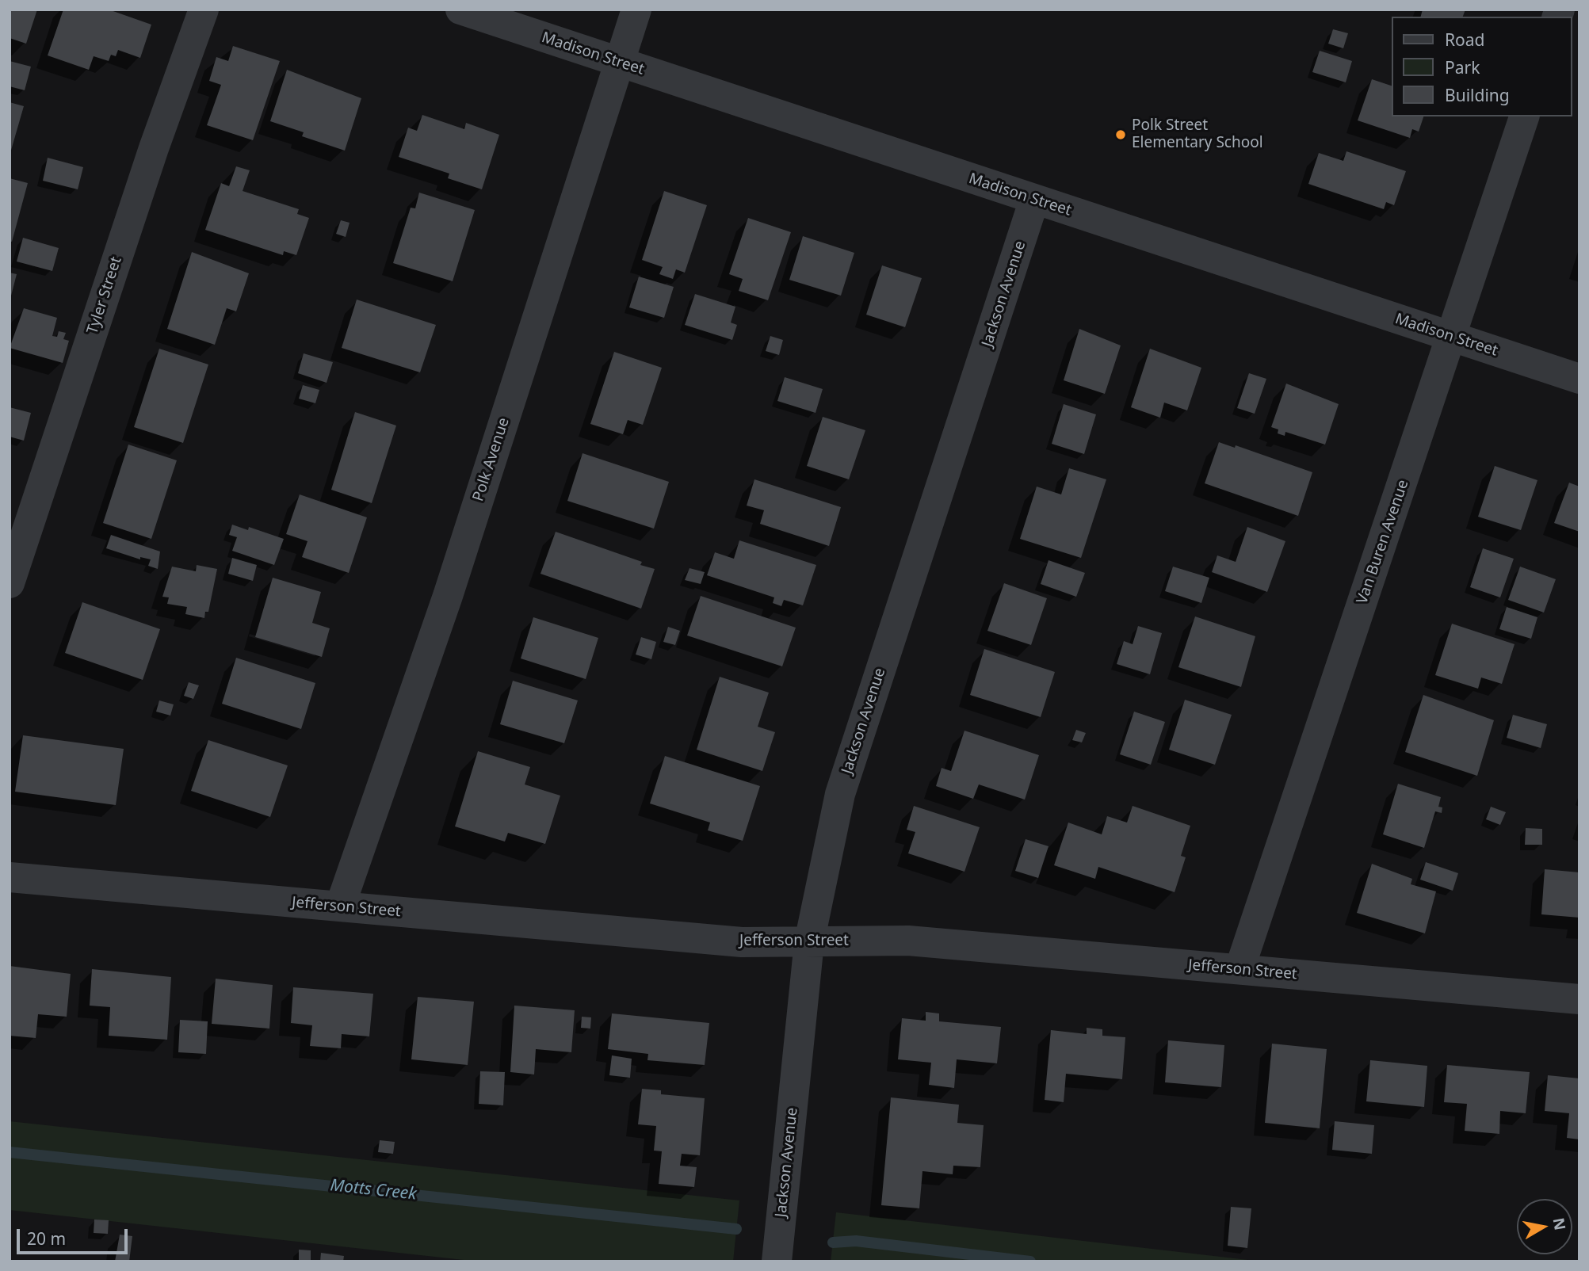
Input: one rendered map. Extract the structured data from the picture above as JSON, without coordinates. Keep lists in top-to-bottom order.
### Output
{
  "streets": {
    "street": [
      "Madison Street",
      "Jackson Avenue",
      "Tyler Street",
      "Polk Avenue",
      "Van Buren Avenue",
      "Jefferson Street"
    ]
  },
  "crossings": [
    ["Madison Street", "Jackson Avenue"],
    ["Madison Street", "Polk Avenue"],
    ["Madison Street", "Van Buren Avenue"],
    ["Jackson Avenue", "Jefferson Street"],
    ["Polk Avenue", "Jefferson Street"],
    ["Van Buren Avenue", "Jefferson Street"]
  ],
  "water": ["Motts Creek"],
  "places": ["Polk Street Elementary School"],
  "legend": ["Road", "Park", "Building"],
  "scale_bar": "20 m",
  "north": "right"
}
